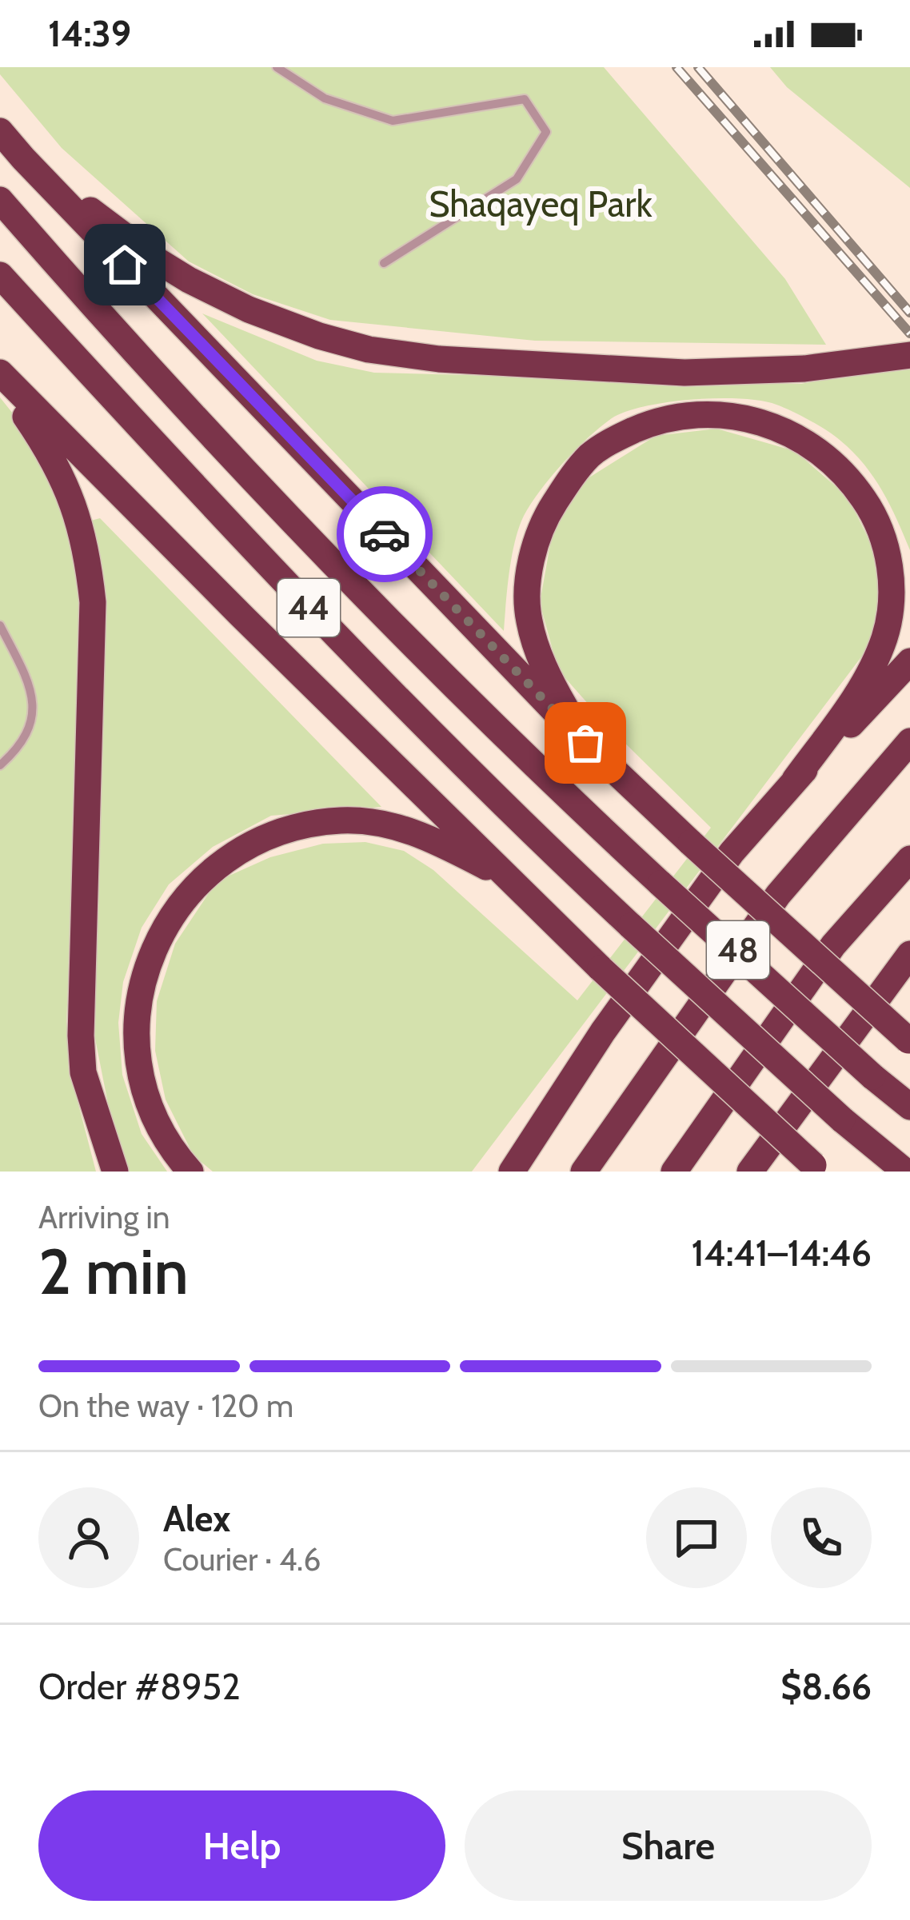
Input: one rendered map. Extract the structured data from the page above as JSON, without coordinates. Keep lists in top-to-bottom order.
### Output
{
  "streets": {
    "highway": ["44", "48"]
  },
  "parks": ["Shaqayeq Park"],
  "page": {
    "status": "14:39",
    "heading": ["2 min", "Arriving in", "14:41–14:46"],
    "panel": [
      "Alex",
      "Courier · 4.6",
      "Order #8952",
      "$8.66"
    ],
    "bar": "On the way · 120 m",
    "buttons": ["Help", "Share"]
  }
}
